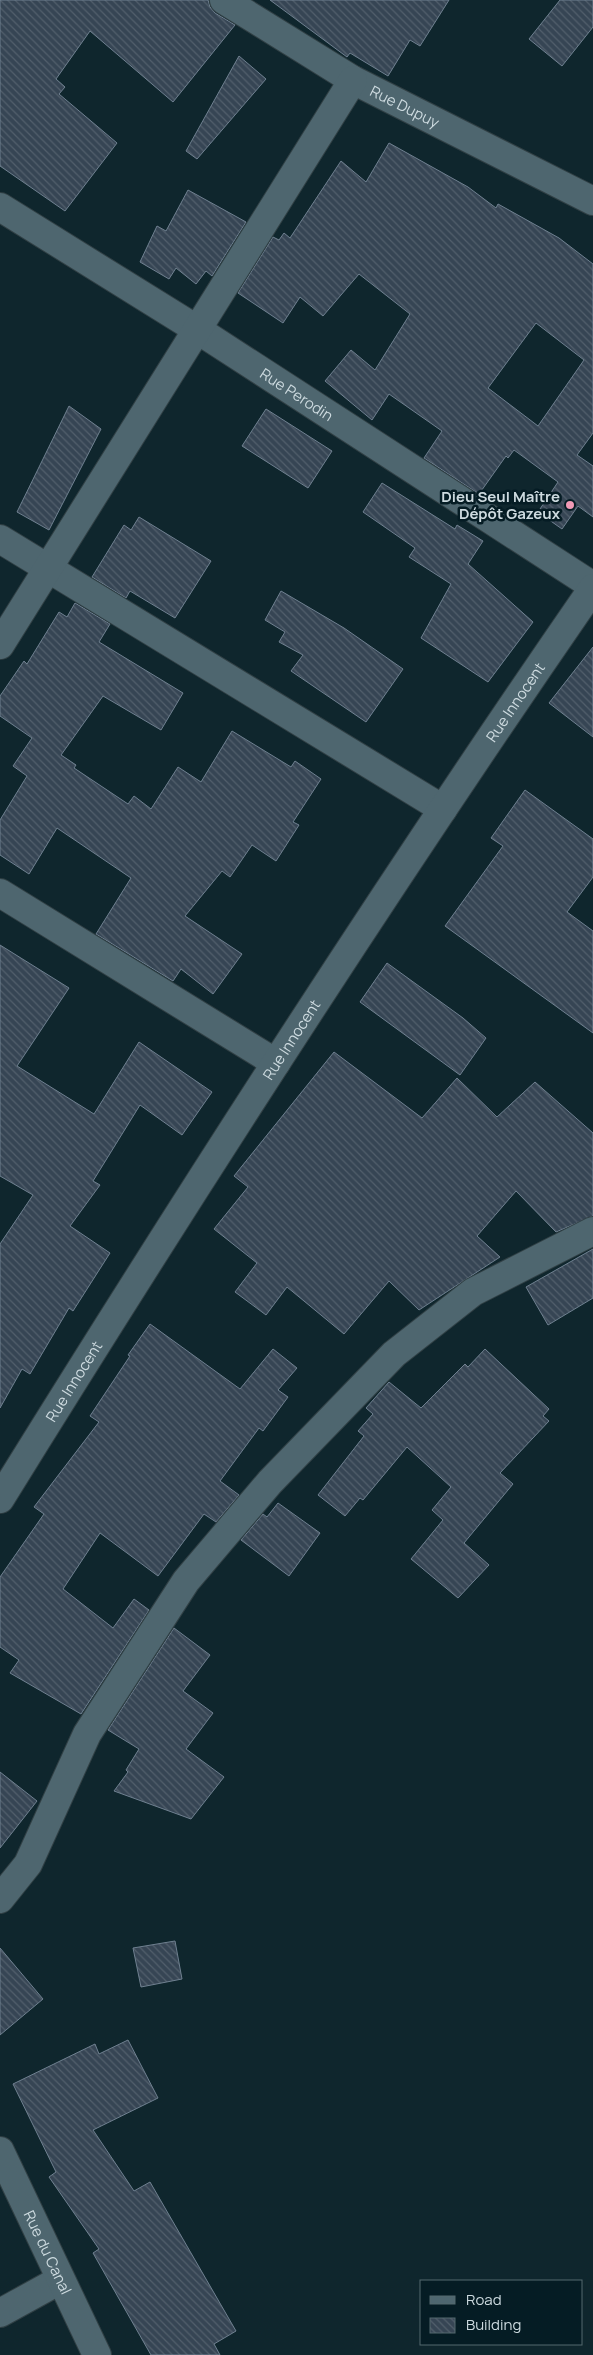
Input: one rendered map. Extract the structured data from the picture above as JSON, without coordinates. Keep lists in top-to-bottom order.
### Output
{
  "streets": {
    "street": [
      "Rue Dupuy",
      "Rue Perodin",
      "Rue Innocent",
      "Rue du Canal"
    ]
  },
  "crossings": [
    ["Rue Perodin", "Rue Innocent"]
  ],
  "places": ["Dieu Seul Maître Dépôt Gazeux"],
  "legend": ["Road", "Building"]
}
